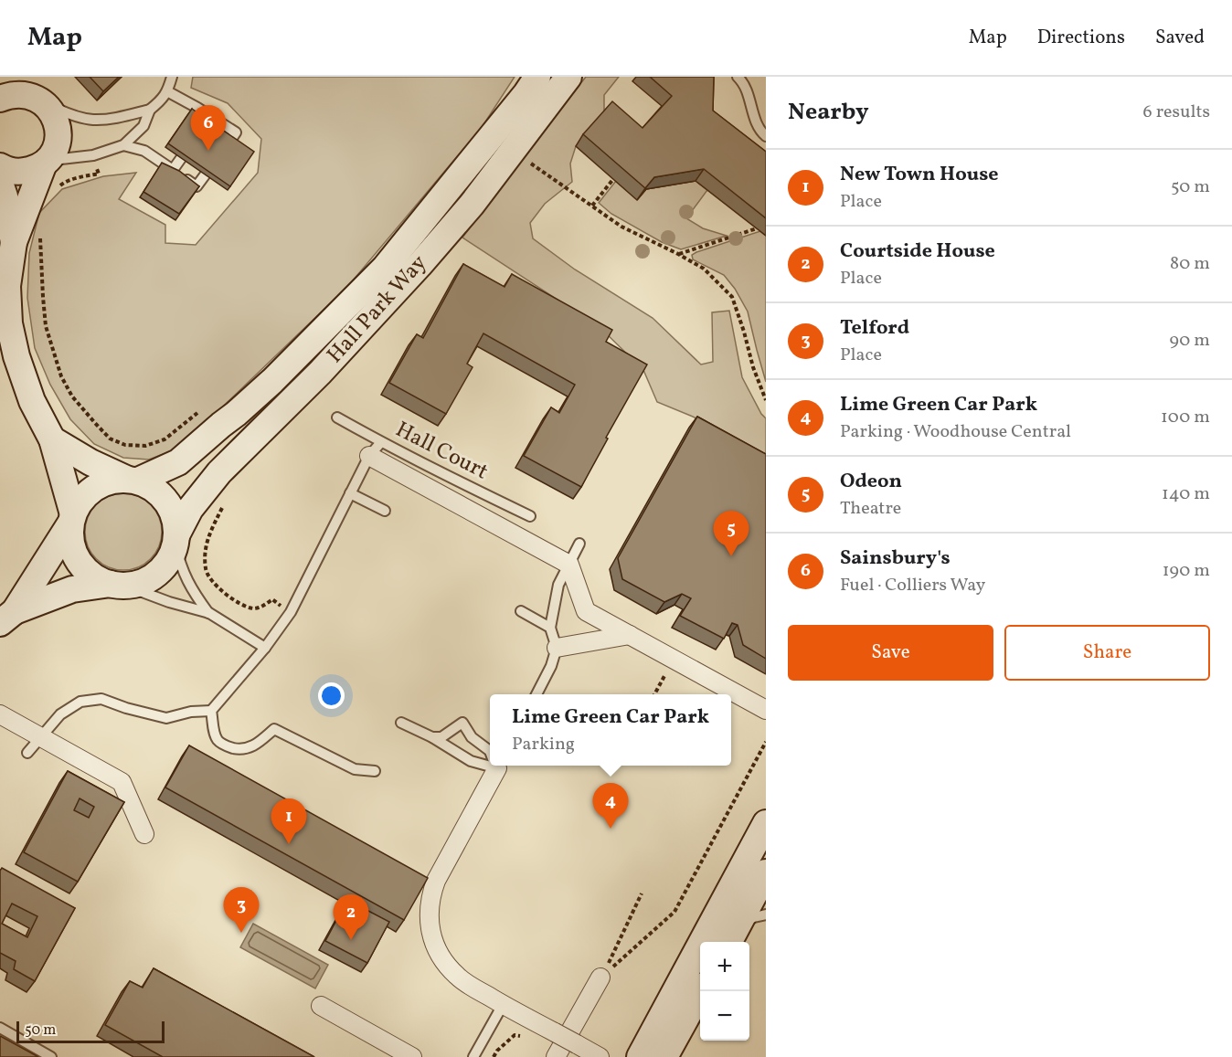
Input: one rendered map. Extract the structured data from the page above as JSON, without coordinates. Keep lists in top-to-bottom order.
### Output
{
  "streets": {
    "main road": ["Hall Park Way"],
    "lane": ["Hall Court"]
  },
  "scale_bar": "50 m",
  "page": {
    "header": "Map",
    "nav": ["Map", "Directions", "Saved"],
    "heading": ["Nearby", "6 results"],
    "pins": [
      "6",
      "5",
      "4",
      "1",
      "3",
      "2"
    ],
    "list": [
      {
        "mark": "1",
        "name": "New Town House",
        "note": "Place",
        "value": "50 m"
      },
      {
        "mark": "2",
        "name": "Courtside House",
        "note": "Place",
        "value": "80 m"
      },
      {
        "mark": "3",
        "name": "Telford",
        "note": "Place",
        "value": "90 m"
      },
      {
        "mark": "4",
        "name": "Lime Green Car Park",
        "note": "Parking · Woodhouse Central",
        "value": "100 m"
      },
      {
        "mark": "5",
        "name": "Odeon",
        "note": "Theatre",
        "value": "140 m"
      },
      {
        "mark": "6",
        "name": "Sainsbury's",
        "note": "Fuel · Colliers Way",
        "value": "190 m"
      }
    ],
    "buttons": ["Save", "Share"],
    "popup": ["Lime Green Car Park", "Parking"],
    "map_buttons": ["+", "−"],
    "scale": "50 m"
  }
}
